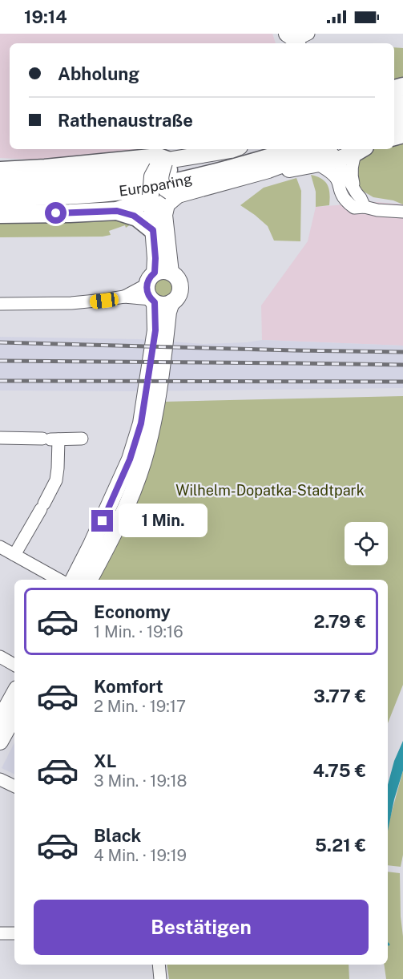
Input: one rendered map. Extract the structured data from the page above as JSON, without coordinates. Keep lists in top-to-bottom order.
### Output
{
  "streets": {
    "highway": ["Europaring"]
  },
  "parks": ["Wilhelm-Dopatka-Stadtpark"],
  "page": {
    "status": "19:14",
    "banner": ["Abholung", "Rathenaustraße"],
    "bubble": "1 Min.",
    "list": [
      {
        "name": "Economy",
        "note": "1 Min. · 19:16",
        "value": "2.79 €"
      },
      {
        "name": "Komfort",
        "note": "2 Min. · 19:17",
        "value": "3.77 €"
      },
      {
        "name": "XL",
        "note": "3 Min. · 19:18",
        "value": "4.75 €"
      },
      {
        "name": "Black",
        "note": "4 Min. · 19:19",
        "value": "5.21 €"
      }
    ],
    "buttons": "Bestätigen"
  }
}
